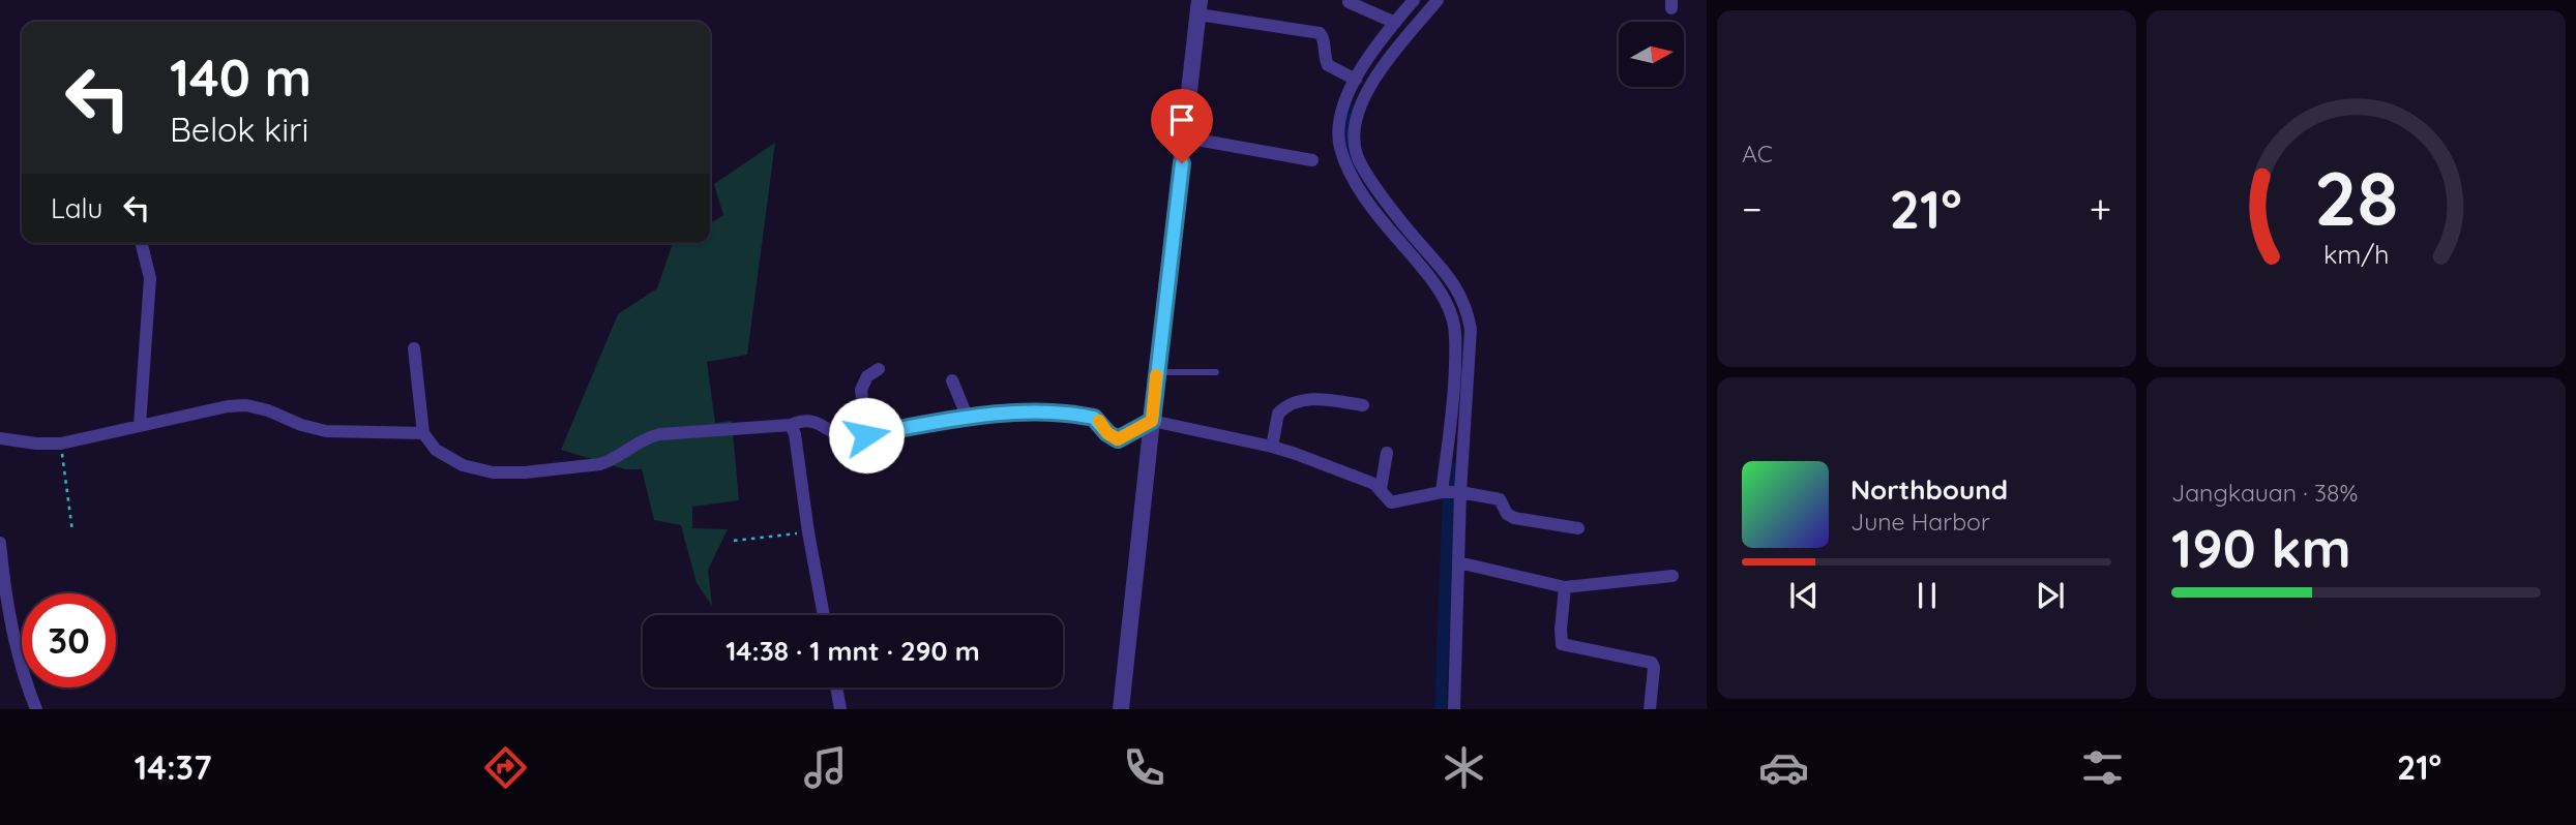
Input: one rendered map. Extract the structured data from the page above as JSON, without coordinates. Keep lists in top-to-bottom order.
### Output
{
  "north": "right",
  "page": {
    "tile": [
      "AC",
      ["Jangkauan · 38%", "190 km"]
    ],
    "turn": ["140 m", "Belok kiri"],
    "then": "Lalu",
    "heat": ["−", "21°", "+"],
    "song": ["Northbound", "June Harbor"],
    "limit": "30",
    "trip": "14:38 · 1 mnt · 290 m",
    "tabs": ["14:37", "21°"],
    "gauge": ["28", "km/h"]
  }
}
